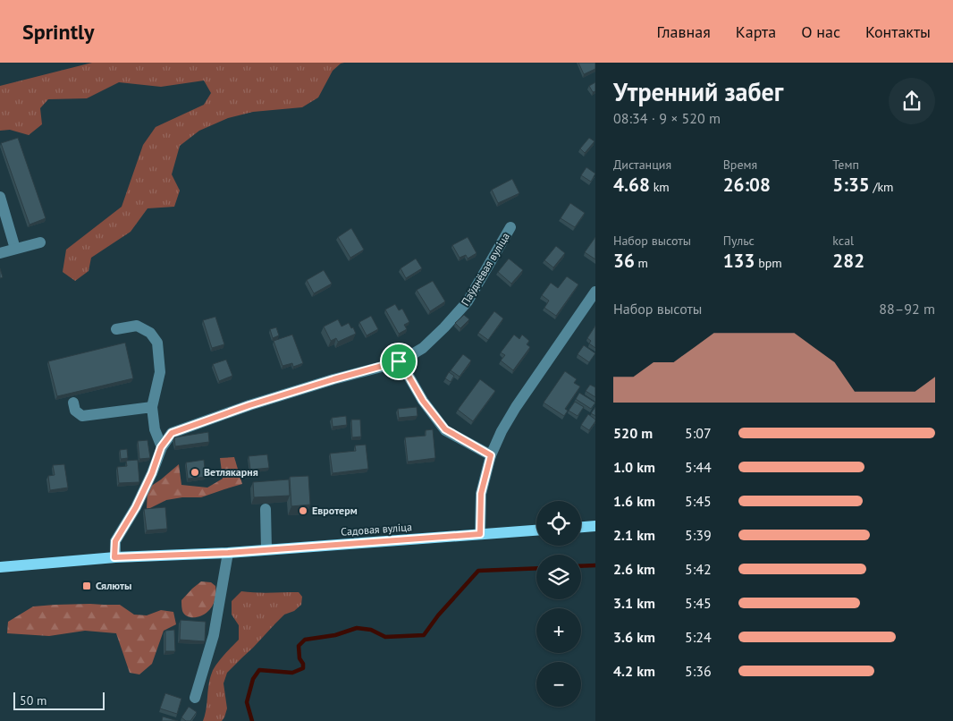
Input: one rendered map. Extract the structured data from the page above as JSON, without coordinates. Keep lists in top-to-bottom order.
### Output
{
  "streets": {
    "main road": ["Садовая вуліца"],
    "street": ["Паўднёвая вуліца"]
  },
  "crossings": [
    ["Паўднёвая вуліца", "Садовая вуліца"]
  ],
  "places": {
    "other": ["Ветлякарня", "Евротерм"],
    "transit": ["Сялюты"]
  },
  "scale_bar": "50 m",
  "page": {
    "header": "Sprintly",
    "nav": [
      "Главная",
      "Карта",
      "О нас",
      "Контакты"
    ],
    "heading": ["Утренний забег", "08:34 · 9 × 520 m"],
    "stats": [
      ["Дистанция", "4.68 km"],
      ["Время", "26:08"],
      ["Темп", "5:35 /km"],
      ["Набор высоты", "36 m"],
      ["Пульс", "133 bpm"],
      ["kcal", "282"]
    ],
    "chart": ["Набор высоты", "88–92 m"],
    "list": [
      {
        "name": "520 m",
        "note": "5:07"
      },
      {
        "name": "1.0 km",
        "note": "5:44"
      },
      {
        "name": "1.6 km",
        "note": "5:45"
      },
      {
        "name": "2.1 km",
        "note": "5:39"
      },
      {
        "name": "2.6 km",
        "note": "5:42"
      },
      {
        "name": "3.1 km",
        "note": "5:45"
      },
      {
        "name": "3.6 km",
        "note": "5:24"
      },
      {
        "name": "4.2 km",
        "note": "5:36"
      }
    ],
    "map_buttons": ["+", "−"],
    "scale": "50 m"
  }
}
